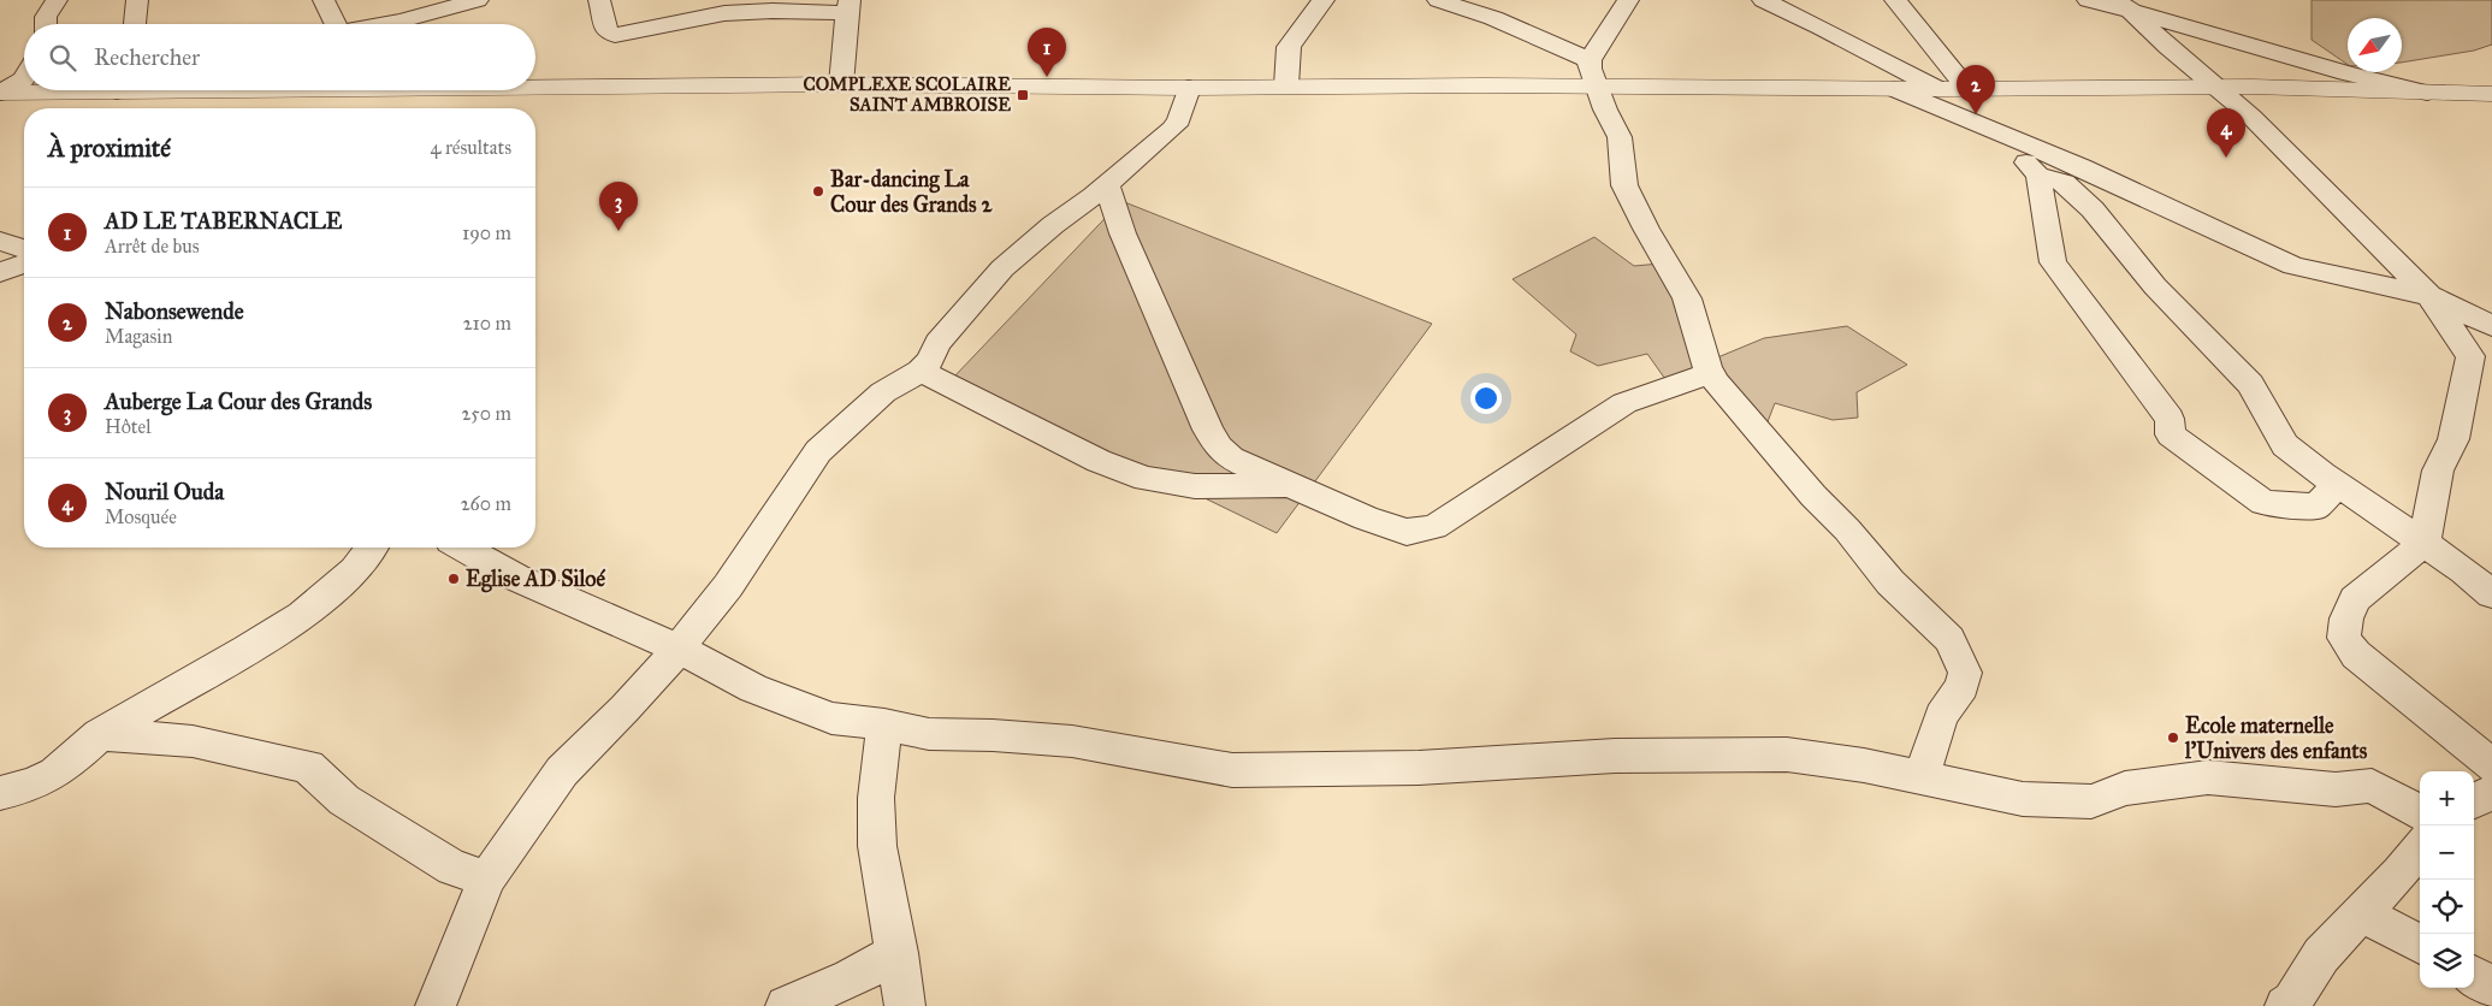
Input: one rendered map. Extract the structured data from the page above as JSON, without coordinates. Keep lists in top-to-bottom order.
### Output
{
  "places": {
    "transit": ["COMPLEXE SCOLAIRE SAINT AMBROISE"],
    "other": ["Bar-dancing La Cour des Grands 2", "Eglise AD Siloé", "Ecole maternelle l'Univers des enfants"]
  },
  "north": "bottom left",
  "page": {
    "search": "Rechercher",
    "pins": [
      "1",
      "2",
      "4",
      "3"
    ],
    "heading": ["À proximité", "4 résultats"],
    "list": [
      {
        "mark": "1",
        "name": "AD LE TABERNACLE",
        "note": "Arrêt de bus",
        "value": "190 m"
      },
      {
        "mark": "2",
        "name": "Nabonsewende",
        "note": "Magasin",
        "value": "210 m"
      },
      {
        "mark": "3",
        "name": "Auberge La Cour des Grands",
        "note": "Hôtel",
        "value": "250 m"
      },
      {
        "mark": "4",
        "name": "Nouril Ouda",
        "note": "Mosquée",
        "value": "260 m"
      }
    ],
    "map_buttons": ["+", "−"]
  }
}
